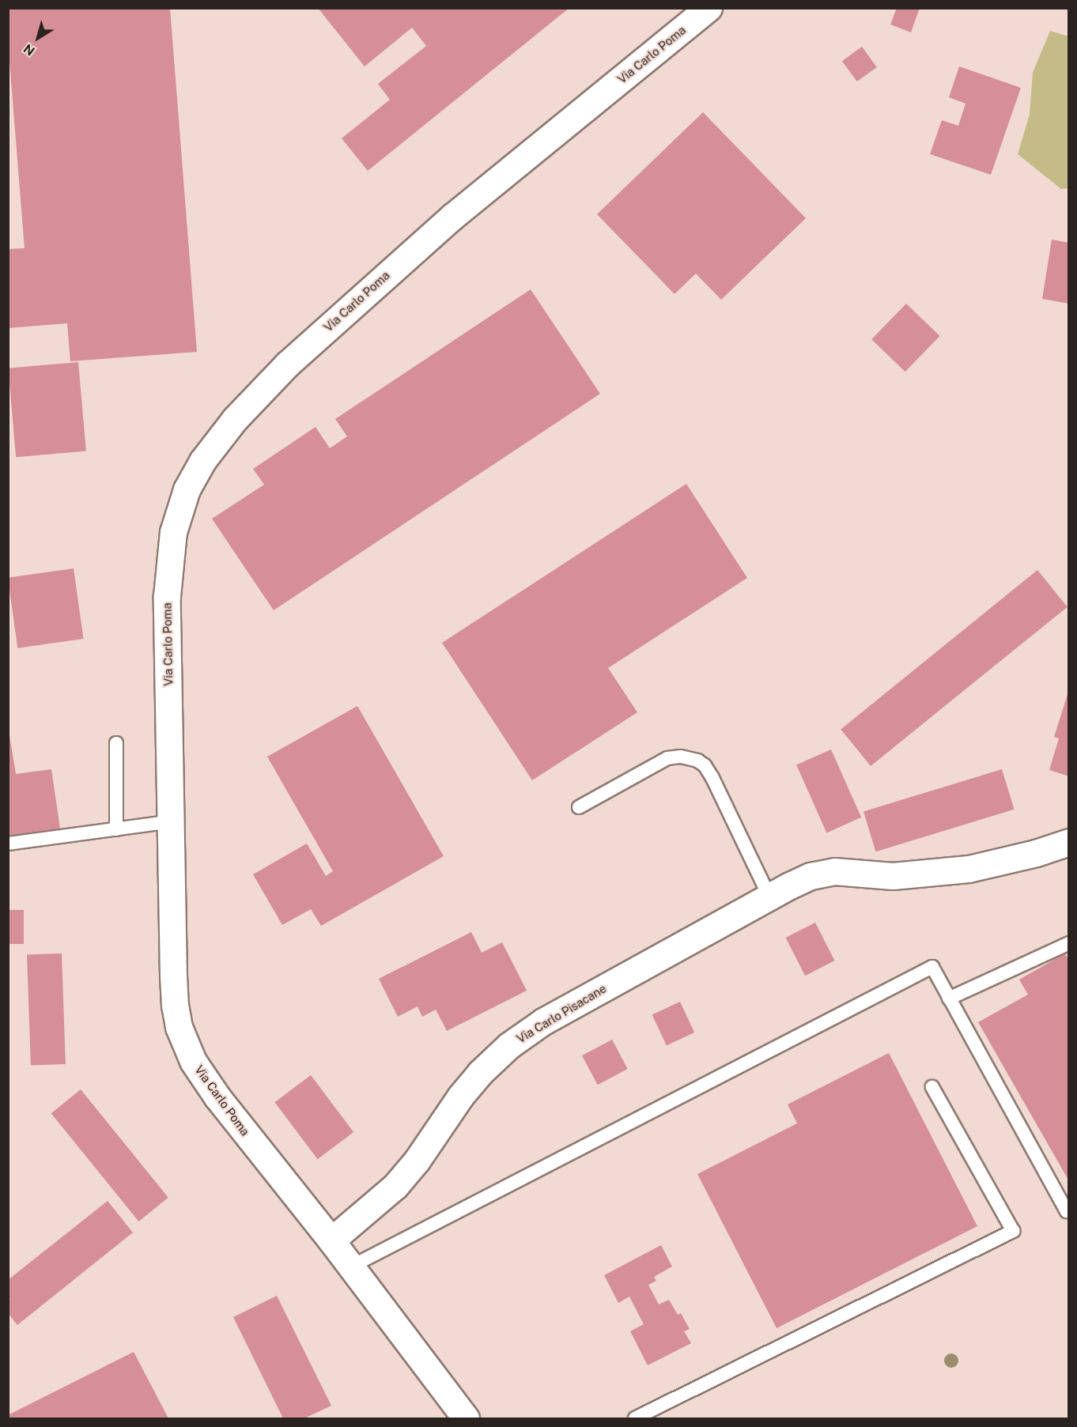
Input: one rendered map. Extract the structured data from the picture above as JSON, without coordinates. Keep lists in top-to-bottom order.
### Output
{
  "streets": {
    "street": ["Via Carlo Poma", "Via Carlo Pisacane"]
  },
  "crossings": [
    ["Via Carlo Poma", "Via Carlo Pisacane"]
  ],
  "north": "bottom left"
}
